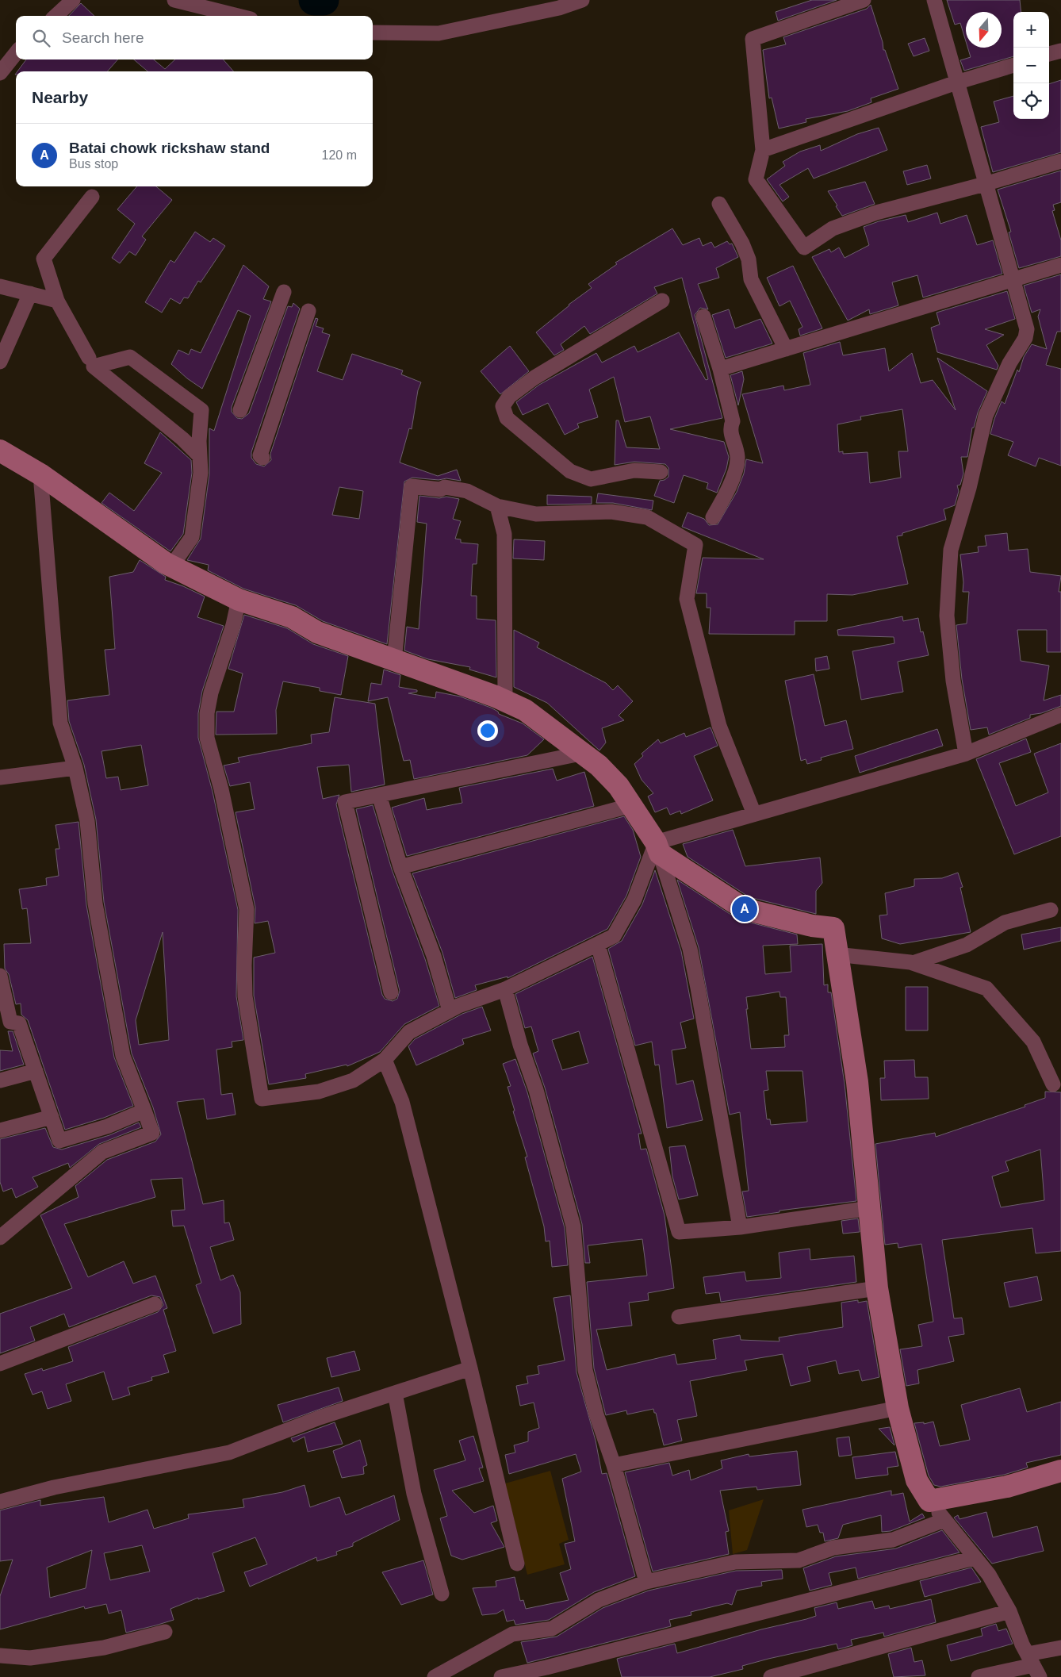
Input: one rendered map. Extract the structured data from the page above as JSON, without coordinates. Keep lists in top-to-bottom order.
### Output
{
  "north": "bottom",
  "page": {
    "map_buttons": ["+", "−"],
    "search": "Search here",
    "heading": "Nearby",
    "list": [
      {
        "mark": "A",
        "name": "Batai chowk rickshaw stand",
        "note": "Bus stop",
        "value": "120 m"
      }
    ],
    "pins": "A"
  }
}
